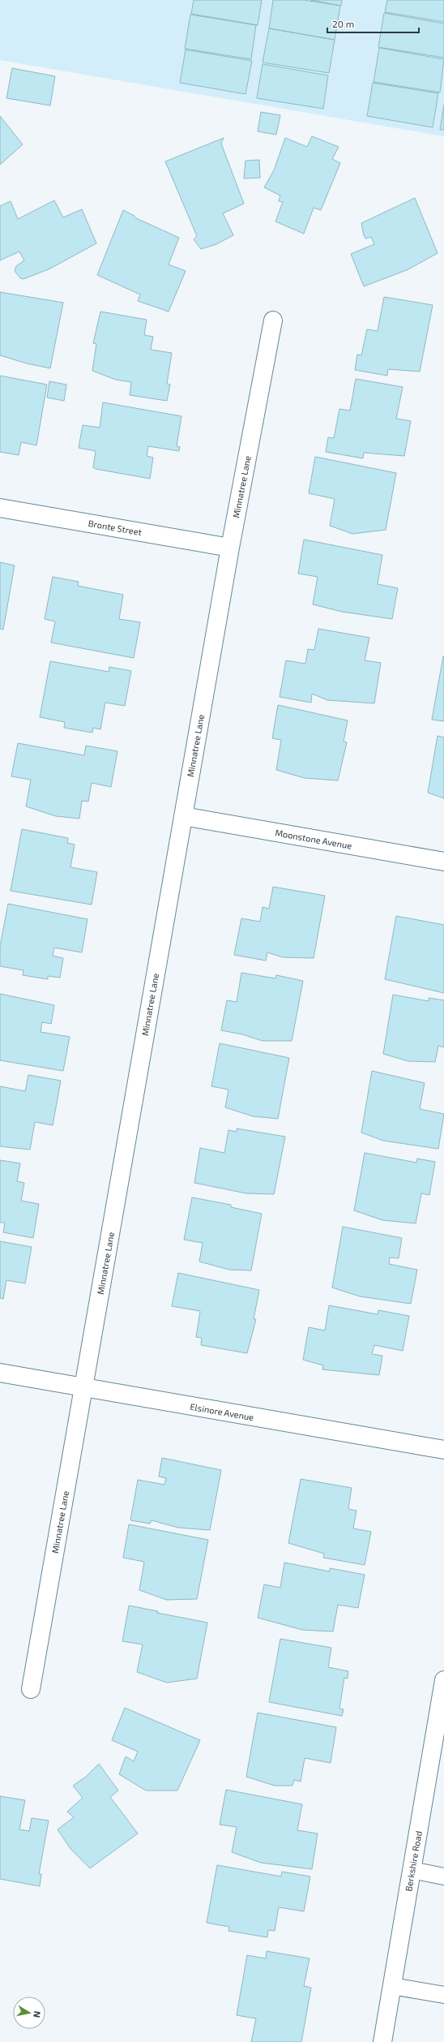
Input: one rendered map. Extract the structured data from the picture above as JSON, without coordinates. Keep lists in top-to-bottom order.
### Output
{
  "streets": {
    "street": [
      "Minnatree Lane",
      "Bronte Street",
      "Moonstone Avenue",
      "Elsinore Avenue",
      "Berkshire Road"
    ]
  },
  "crossings": [
    ["Minnatree Lane", "Bronte Street"],
    ["Minnatree Lane", "Moonstone Avenue"],
    ["Minnatree Lane", "Elsinore Avenue"]
  ],
  "scale_bar": "20 m",
  "north": "right"
}
